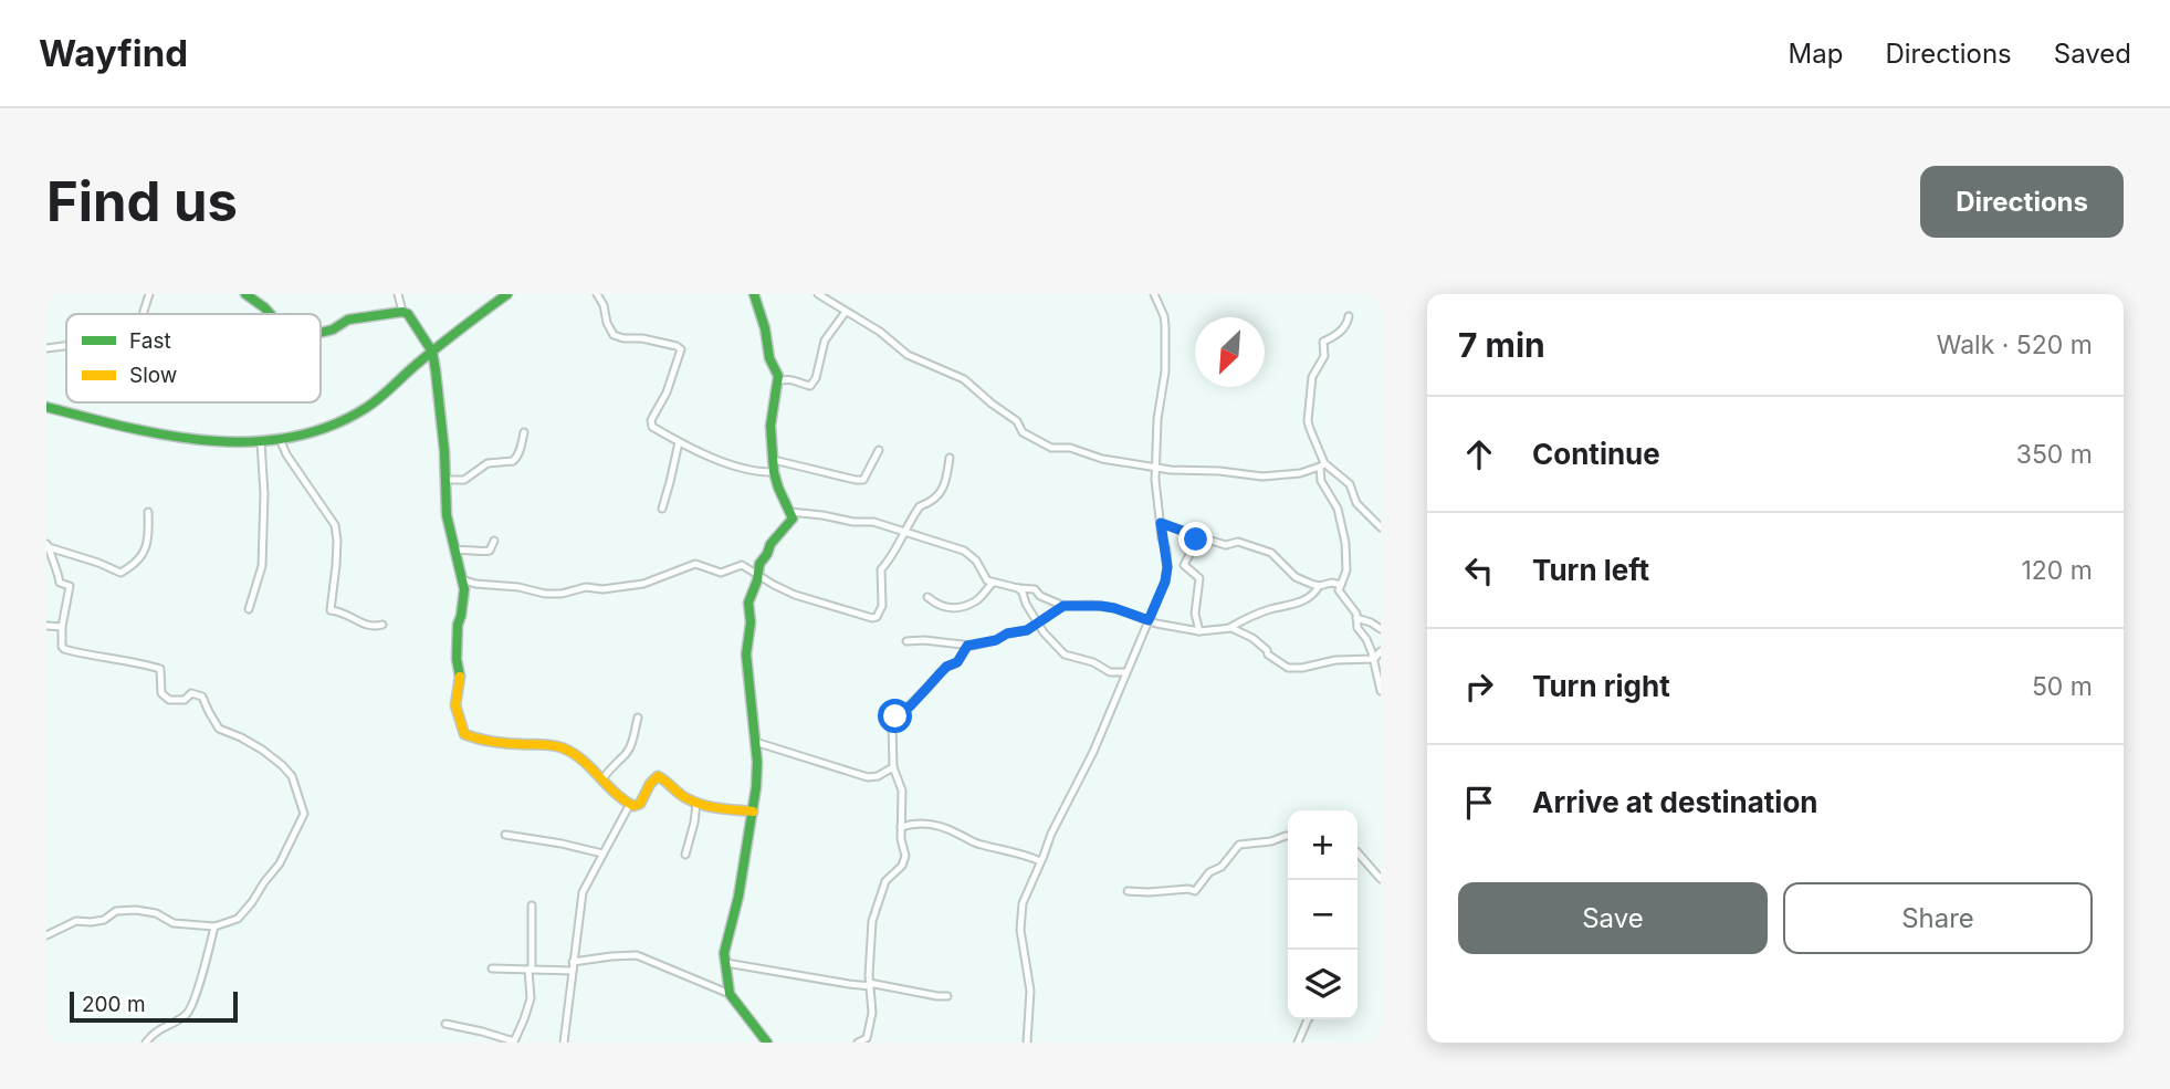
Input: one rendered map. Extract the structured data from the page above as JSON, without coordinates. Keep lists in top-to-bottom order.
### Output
{
  "legend": ["Fast", "Slow"],
  "scale_bar": "200 m",
  "north": "bottom left",
  "page": {
    "header": "Wayfind",
    "nav": ["Map", "Directions", "Saved"],
    "buttons": [
      "Directions",
      ["Save", "Share"]
    ],
    "title": "Find us",
    "heading": ["7 min", "Walk · 520 m"],
    "list": [
      ["Continue", "350 m"],
      ["Turn left", "120 m"],
      ["Turn right", "50 m"],
      "Arrive at destination"
    ],
    "map_buttons": ["+", "−"],
    "scale": "200 m"
  }
}
